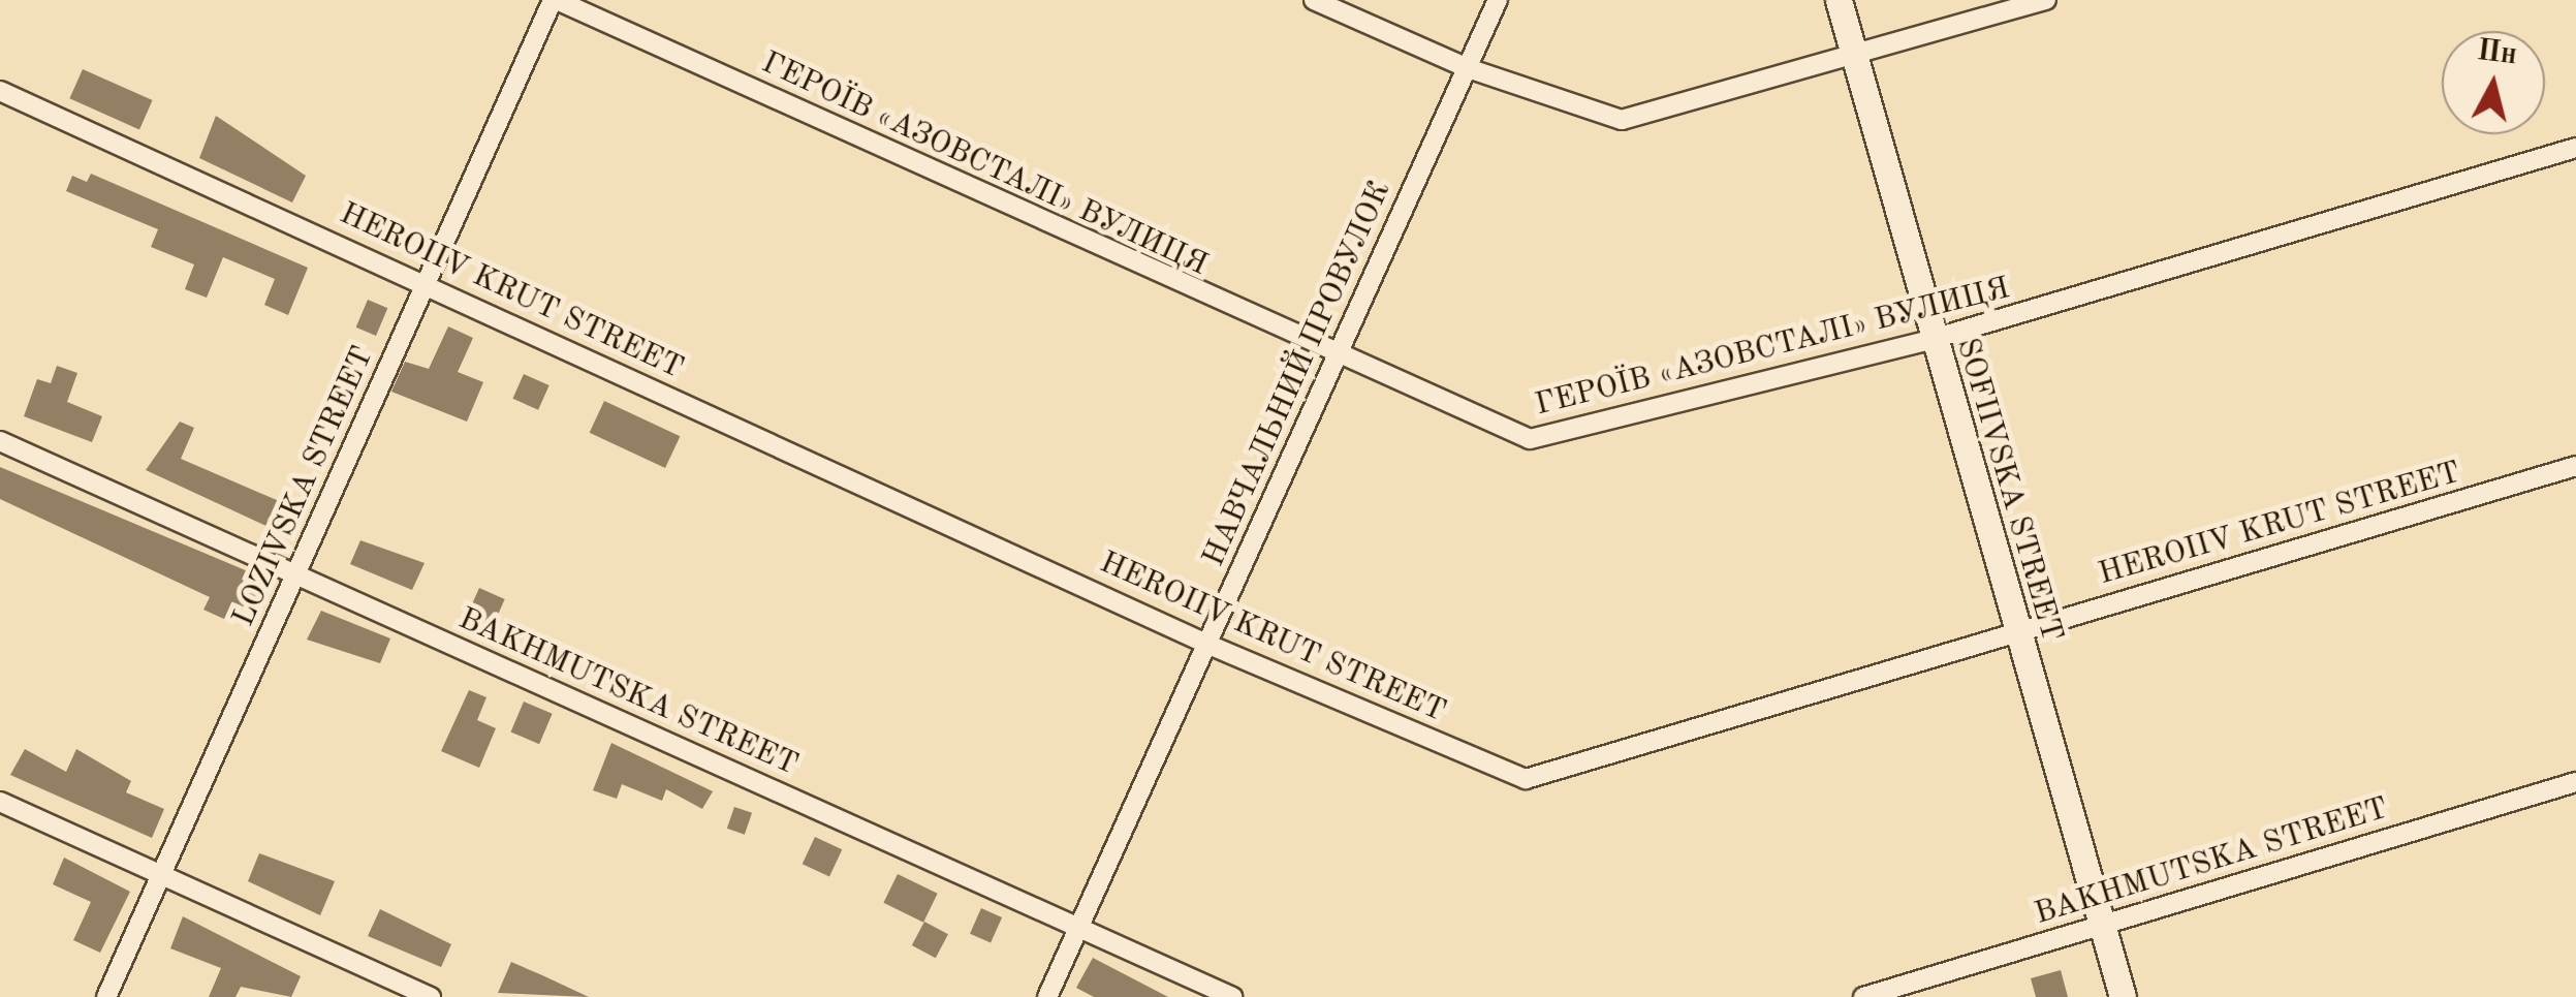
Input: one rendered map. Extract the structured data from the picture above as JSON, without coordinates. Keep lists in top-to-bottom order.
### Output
{
  "streets": {
    "street": [
      "ГЕРОЇВ «АЗОВСТАЛІ» ВУЛИЦЯ",
      "HEROIIV KRUT STREET",
      "НАВЧАЛЬНИЙ ПРОВУЛОК",
      "LOZIVSKA STREET",
      "SOFIIVSKA STREET",
      "BAKHMUTSKA STREET"
    ]
  },
  "crossings": [
    ["ГЕРОЇВ «АЗОВСТАЛІ» ВУЛИЦЯ", "НАВЧАЛЬНИЙ ПРОВУЛОК"],
    ["ГЕРОЇВ «АЗОВСТАЛІ» ВУЛИЦЯ", "LOZIVSKA STREET"],
    ["ГЕРОЇВ «АЗОВСТАЛІ» ВУЛИЦЯ", "SOFIIVSKA STREET"],
    ["HEROIIV KRUT STREET", "НАВЧАЛЬНИЙ ПРОВУЛОК"],
    ["HEROIIV KRUT STREET", "LOZIVSKA STREET"],
    ["HEROIIV KRUT STREET", "SOFIIVSKA STREET"],
    ["НАВЧАЛЬНИЙ ПРОВУЛОК", "BAKHMUTSKA STREET"],
    ["LOZIVSKA STREET", "BAKHMUTSKA STREET"],
    ["SOFIIVSKA STREET", "BAKHMUTSKA STREET"]
  ],
  "north": "top"
}
